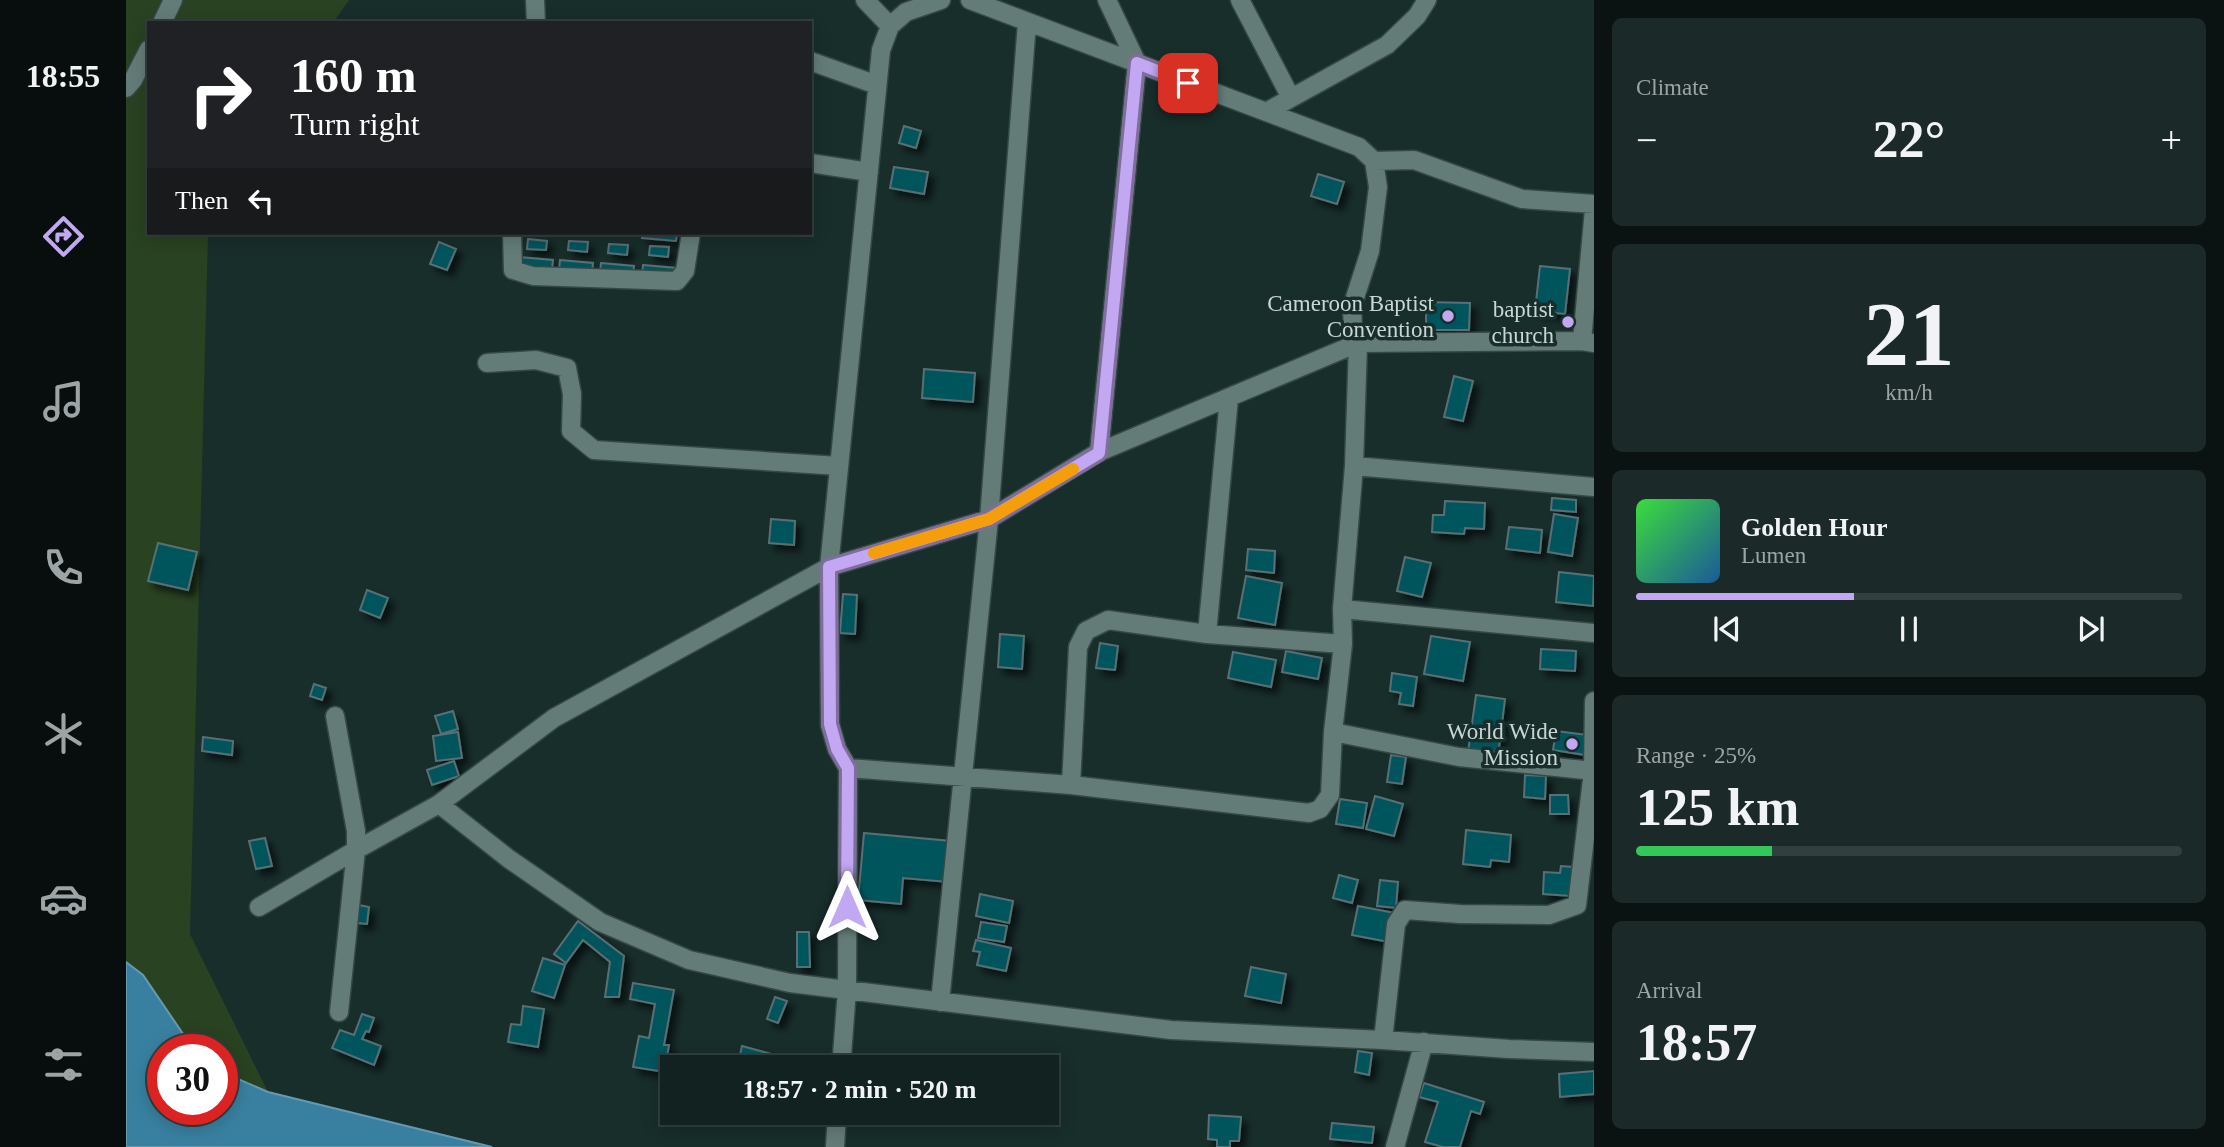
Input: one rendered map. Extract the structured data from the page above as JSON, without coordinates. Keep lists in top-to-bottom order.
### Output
{
  "places": ["Cameroon Baptist Convention", "baptist church", "World Wide Mission"],
  "page": {
    "tabs": "18:55",
    "tile": [
      "Climate",
      ["21", "km/h"],
      ["Range · 25%", "125 km"],
      ["Arrival", "18:57"]
    ],
    "turn": ["160 m", "Turn right"],
    "heat": ["−", "22°", "+"],
    "then": "Then",
    "song": ["Golden Hour", "Lumen"],
    "limit": "30",
    "trip": "18:57 · 2 min · 520 m"
  }
}
